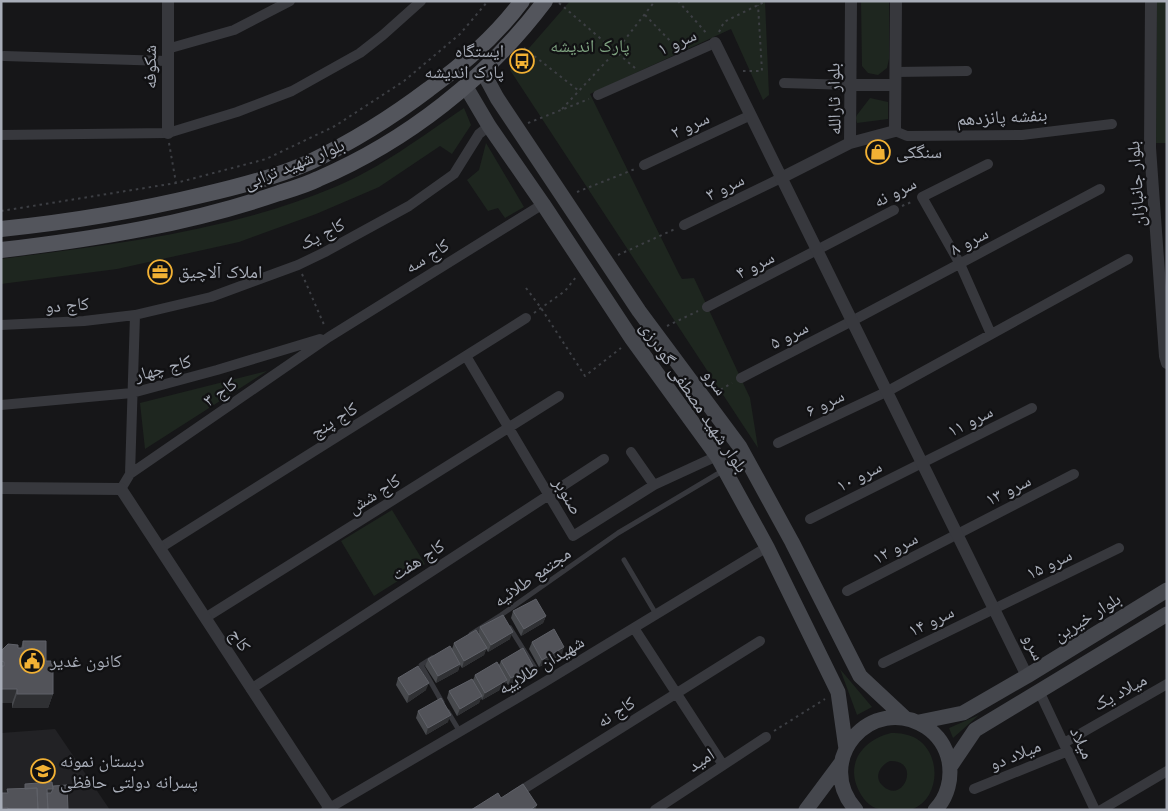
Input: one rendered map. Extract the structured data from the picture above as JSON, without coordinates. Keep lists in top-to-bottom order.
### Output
{
  "streets": {
    "main road": [
      "بلوار شهید ترابی",
      "سرو",
      "بلوار شهید مصطفی گودرزی",
      "بلوار خیرین"
    ],
    "street": [
      "سرو ۱",
      "شکوفه",
      "بلوار ثارالله",
      "بنفشه پانزدهم",
      "سرو ۲",
      "بلوار جانبازان",
      "سرو ۳",
      "سرو نه",
      "کاج یک",
      "سرو ۸",
      "کاج سه",
      "سرو ۴",
      "کاج دو",
      "سرو ۵",
      "کاج چهار",
      "کاج ۳",
      "سرو ۶",
      "کاج پنج",
      "سرو ۱۱",
      "سرو ۱۰",
      "سرو ۱۳",
      "کاج شش",
      "صنوبر",
      "سرو ۱۲",
      "کاج هفت",
      "سرو ۱۵",
      "سرو ۱۴",
      "کاج",
      "شهیدان طلاییه",
      "میلاد یک",
      "کاج نه",
      "میلاد",
      "میلاد دو",
      "امید"
    ],
    "lane": ["مجتمع طلائیه"]
  },
  "crossings": [
    ["سرو ۱", "سرو"],
    ["بلوار ثارالله", "بنفشه پانزدهم"],
    ["سرو ۲", "سرو"],
    ["بلوار شهید ترابی", "سرو"],
    ["بلوار شهید ترابی", "بلوار شهید مصطفی گودرزی"],
    ["سرو ۳", "سرو"],
    ["سرو نه", "سرو ۴"],
    ["سرو نه", "سرو"],
    ["کاج یک", "کاج دو"],
    ["کاج یک", "بلوار شهید مصطفی گودرزی"],
    ["سرو ۸", "سرو ۵"],
    ["سرو ۸", "سرو"],
    ["کاج سه", "کاج چهار"],
    ["کاج سه", "کاج ۳"],
    ["کاج سه", "بلوار شهید مصطفی گودرزی"],
    ["سرو ۴", "سرو"],
    ["سرو ۵", "سرو"],
    ["کاج چهار", "کاج ۳"],
    ["سرو", "سرو ۶"],
    ["سرو", "سرو ۱۱"],
    ["سرو", "سرو ۱۰"],
    ["سرو", "سرو ۱۳"],
    ["سرو", "سرو ۱۲"],
    ["سرو", "سرو ۱۵"],
    ["سرو", "بلوار خیرین"],
    ["سرو", "سرو ۱۴"],
    ["بلوار شهید مصطفی گودرزی", "صنوبر"],
    ["بلوار شهید مصطفی گودرزی", "مجتمع طلائیه"],
    ["بلوار شهید مصطفی گودرزی", "بلوار خیرین"],
    ["بلوار شهید مصطفی گودرزی", "شهیدان طلاییه"],
    ["کاج پنج", "صنوبر"],
    ["کاج پنج", "کاج"],
    ["سرو ۱۱", "سرو ۱۰"],
    ["سرو ۱۳", "سرو ۱۲"],
    ["کاج شش", "صنوبر"],
    ["کاج شش", "کاج"],
    ["صنوبر", "کاج هفت"],
    ["صنوبر", "مجتمع طلائیه"],
    ["کاج هفت", "کاج"],
    ["سرو ۱۵", "سرو ۱۴"],
    ["کاج", "شهیدان طلاییه"],
    ["میلاد یک", "میلاد"],
    ["میلاد یک", "میلاد دو"],
    ["میلاد", "میلاد دو"]
  ],
  "parks": ["پارک اندیشه"],
  "places": {
    "bus stop": ["ایستگاه پارک اندیشه"],
    "shop": ["سنگکی"],
    "office": ["املاک آلاچیق"],
    "public building": ["کانون غدیر"],
    "school or university": ["دبستان نمونه پسرانه دولتی حافظی"]
  }
}
